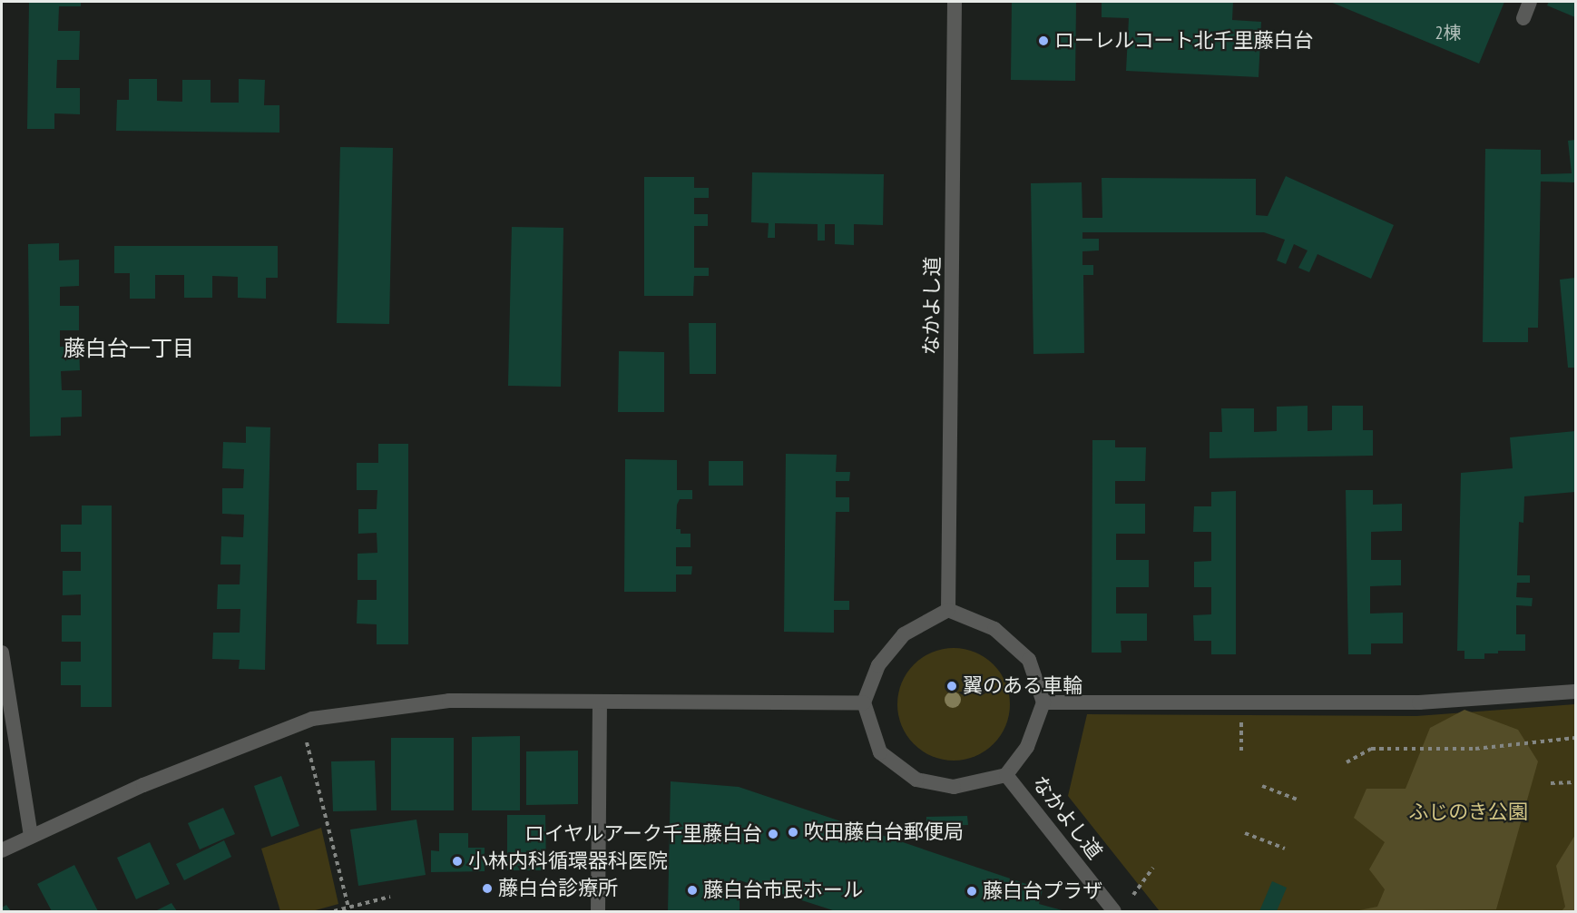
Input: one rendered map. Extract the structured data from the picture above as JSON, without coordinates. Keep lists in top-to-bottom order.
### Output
{
  "streets": {
    "street": ["なかよし道"]
  },
  "districts": ["藤白台一丁目"],
  "parks": ["ふじのき公園"],
  "places": [
    "ローレルコート北千里藤白台",
    "翼のある車輪",
    "吹田藤白台郵便局",
    "ロイヤルアーク千里藤白台",
    "小林内科循環器科医院",
    "藤白台診療所",
    "藤白台市民ホール",
    "藤白台プラザ"
  ],
  "house_numbers": ["2棟"]
}
